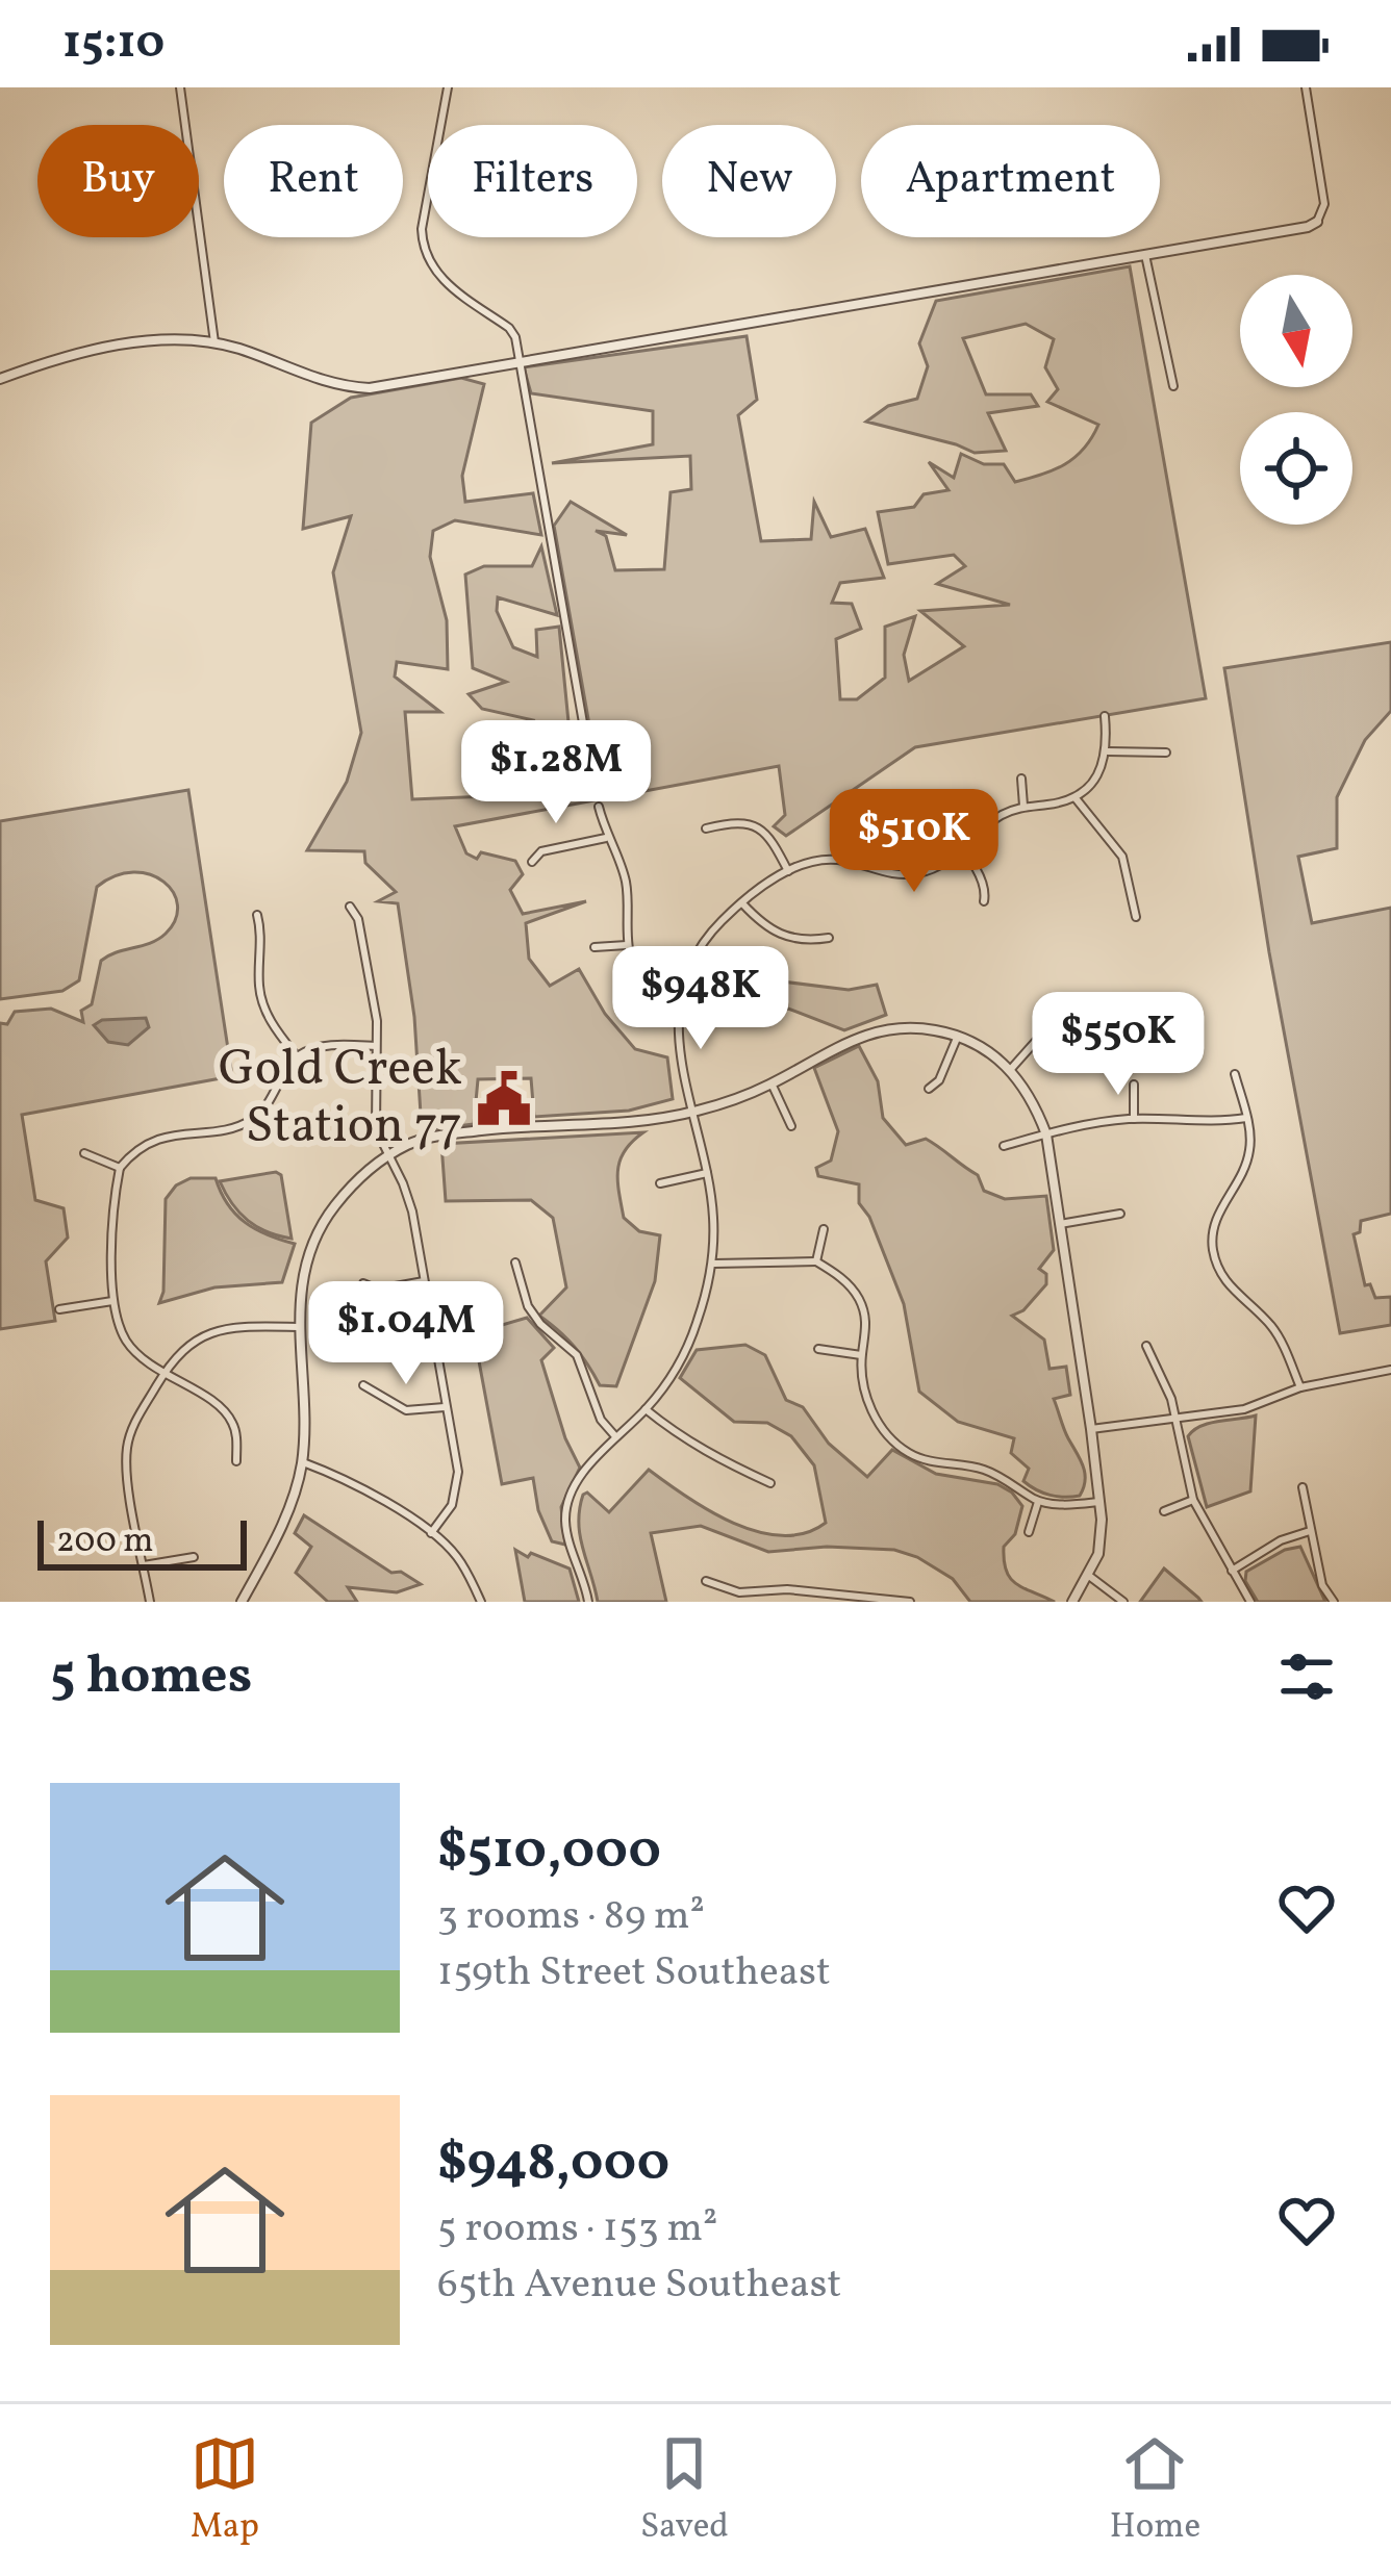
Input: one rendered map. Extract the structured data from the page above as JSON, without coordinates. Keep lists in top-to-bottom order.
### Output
{
  "places": {
    "public building": ["Gold Creek Station 77"]
  },
  "scale_bar": "200 m",
  "north": "bottom",
  "page": {
    "status": "15:10",
    "chip": [
      "Buy",
      "Rent",
      "Filters",
      "New",
      "Apartment"
    ],
    "price": [
      "$1.28M",
      "$510K",
      "$948K",
      "$550K",
      "$1.04M"
    ],
    "scale": "200 m",
    "heading": "5 homes",
    "list": [
      {
        "name": "$510,000",
        "note": "3 rooms · 89 m² · 159th Street Southeast"
      },
      {
        "name": "$948,000",
        "note": "5 rooms · 153 m² · 65th Avenue Southeast"
      }
    ],
    "tabs": ["Map", "Saved", "Home"]
  }
}
